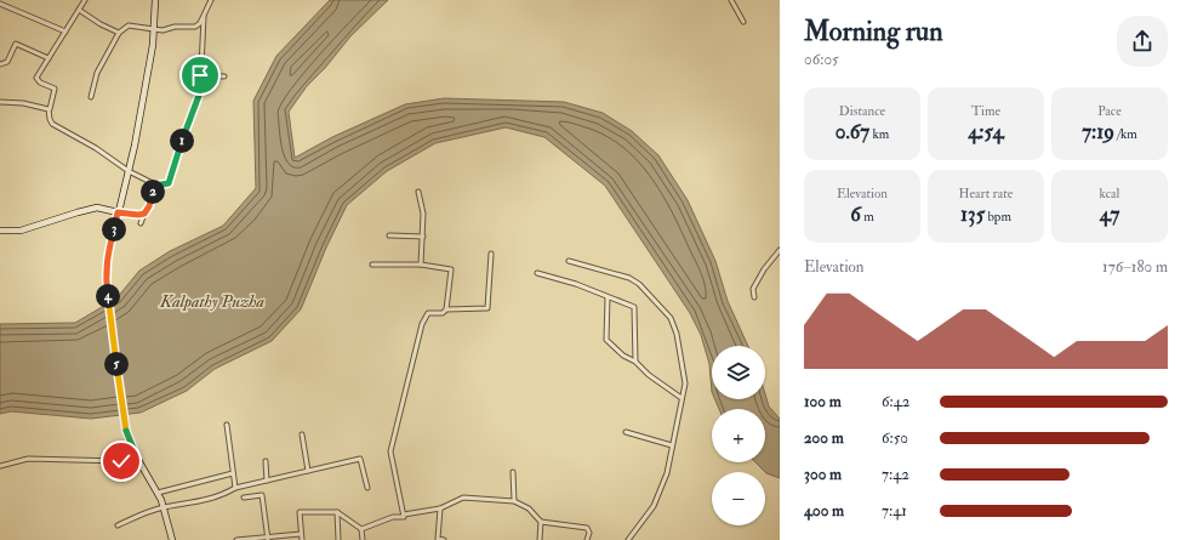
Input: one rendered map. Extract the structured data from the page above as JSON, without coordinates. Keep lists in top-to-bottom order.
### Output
{
  "water": ["Kalpathy Puzha"],
  "page": {
    "heading": ["Morning run", "06:05"],
    "stats": [
      ["Distance", "0.67 km"],
      ["Time", "4:54"],
      ["Pace", "7:19 /km"],
      ["Elevation", "6 m"],
      ["Heart rate", "135 bpm"],
      ["kcal", "47"]
    ],
    "pins": [
      "1",
      "2",
      "3",
      "4",
      "5"
    ],
    "chart": ["Elevation", "176–180 m"],
    "map_buttons": ["+", "−"],
    "list": [
      {
        "name": "100 m",
        "note": "6:42"
      },
      {
        "name": "200 m",
        "note": "6:50"
      },
      {
        "name": "300 m",
        "note": "7:42"
      },
      {
        "name": "400 m",
        "note": "7:41"
      }
    ]
  }
}
